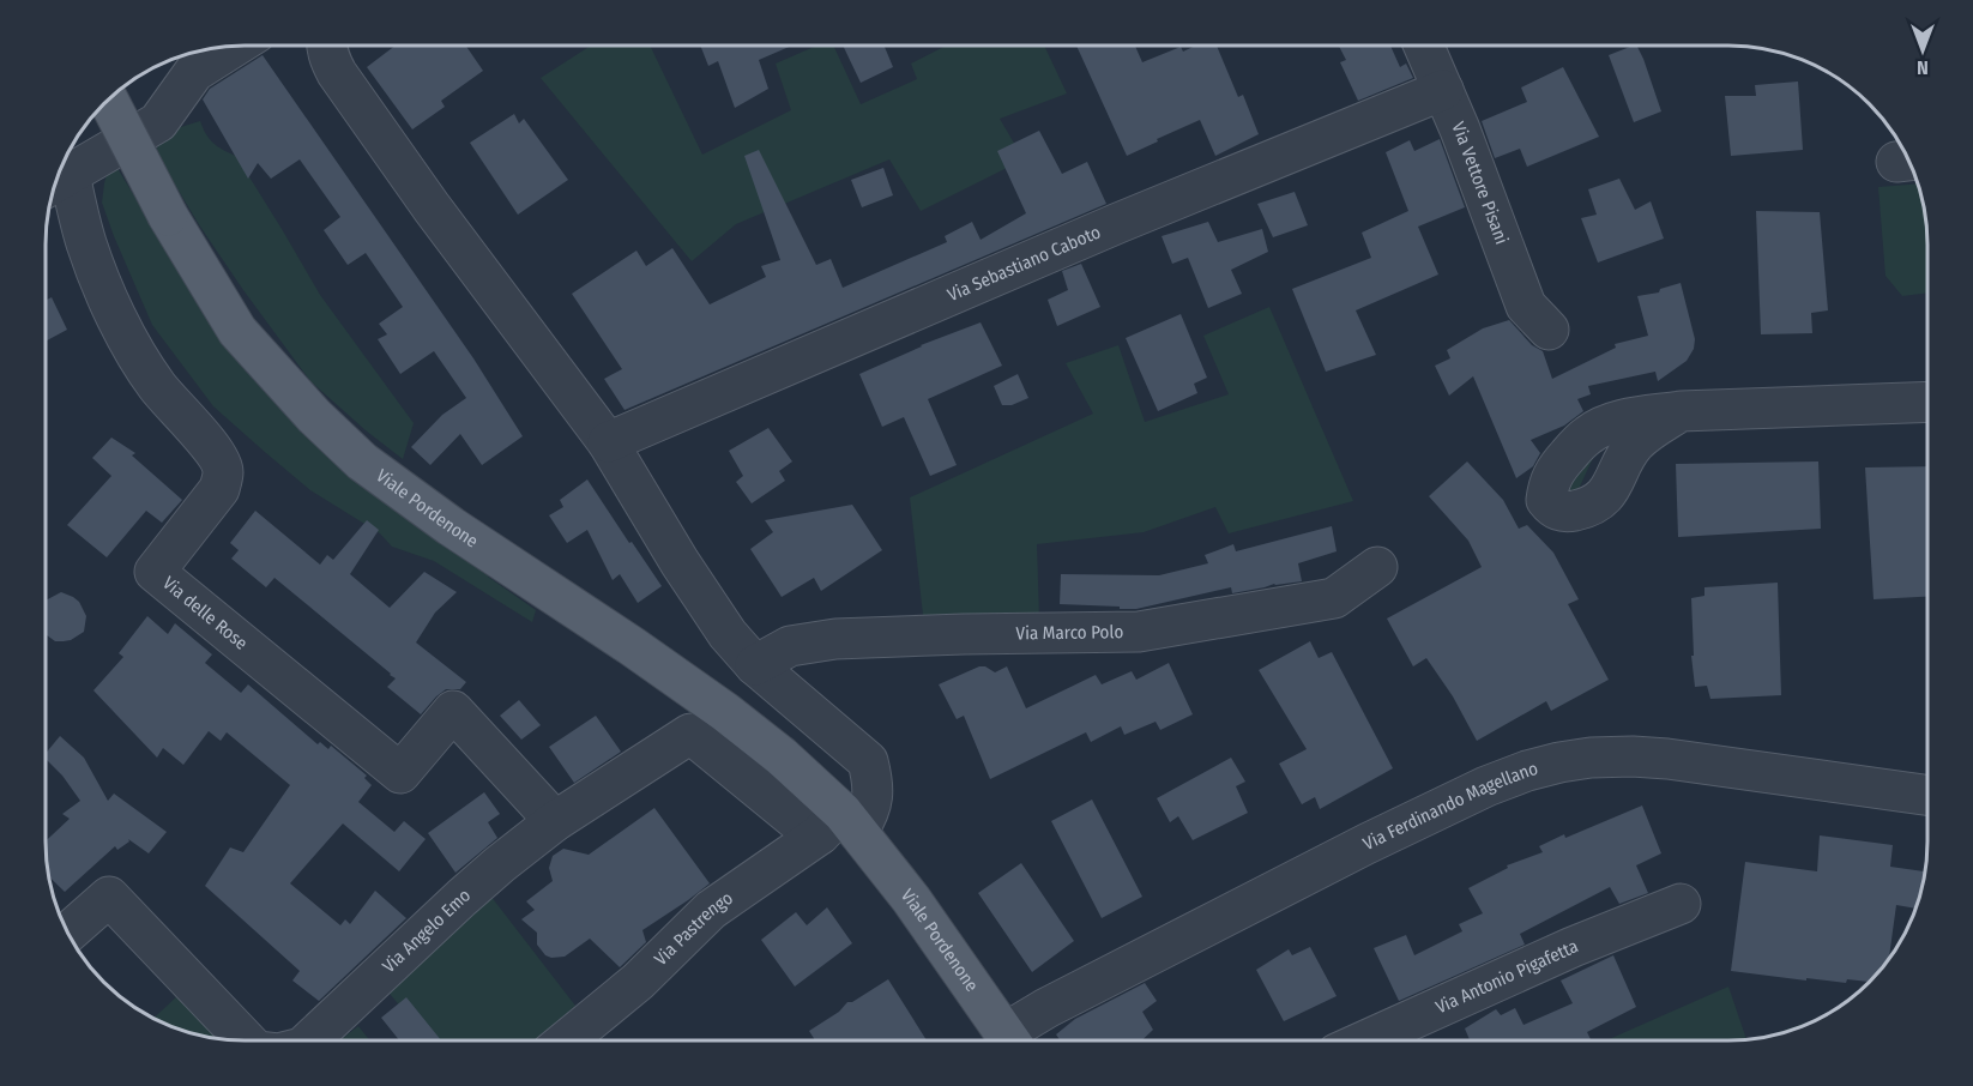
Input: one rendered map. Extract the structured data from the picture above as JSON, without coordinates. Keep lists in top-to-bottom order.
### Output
{
  "streets": {
    "main road": ["Viale Pordenone"],
    "street": [
      "Via Vettore Pisani",
      "Via Sebastiano Caboto",
      "Via delle Rose",
      "Via Marco Polo",
      "Via Ferdinando Magellano",
      "Via Pastrengo",
      "Via Angelo Emo",
      "Via Antonio Pigafetta"
    ]
  },
  "crossings": [
    ["Via Vettore Pisani", "Via Sebastiano Caboto"],
    ["Viale Pordenone", "Via Pastrengo"],
    ["Viale Pordenone", "Via Angelo Emo"],
    ["Via delle Rose", "Via Angelo Emo"],
    ["Via Pastrengo", "Via Angelo Emo"]
  ],
  "north": "bottom"
}
